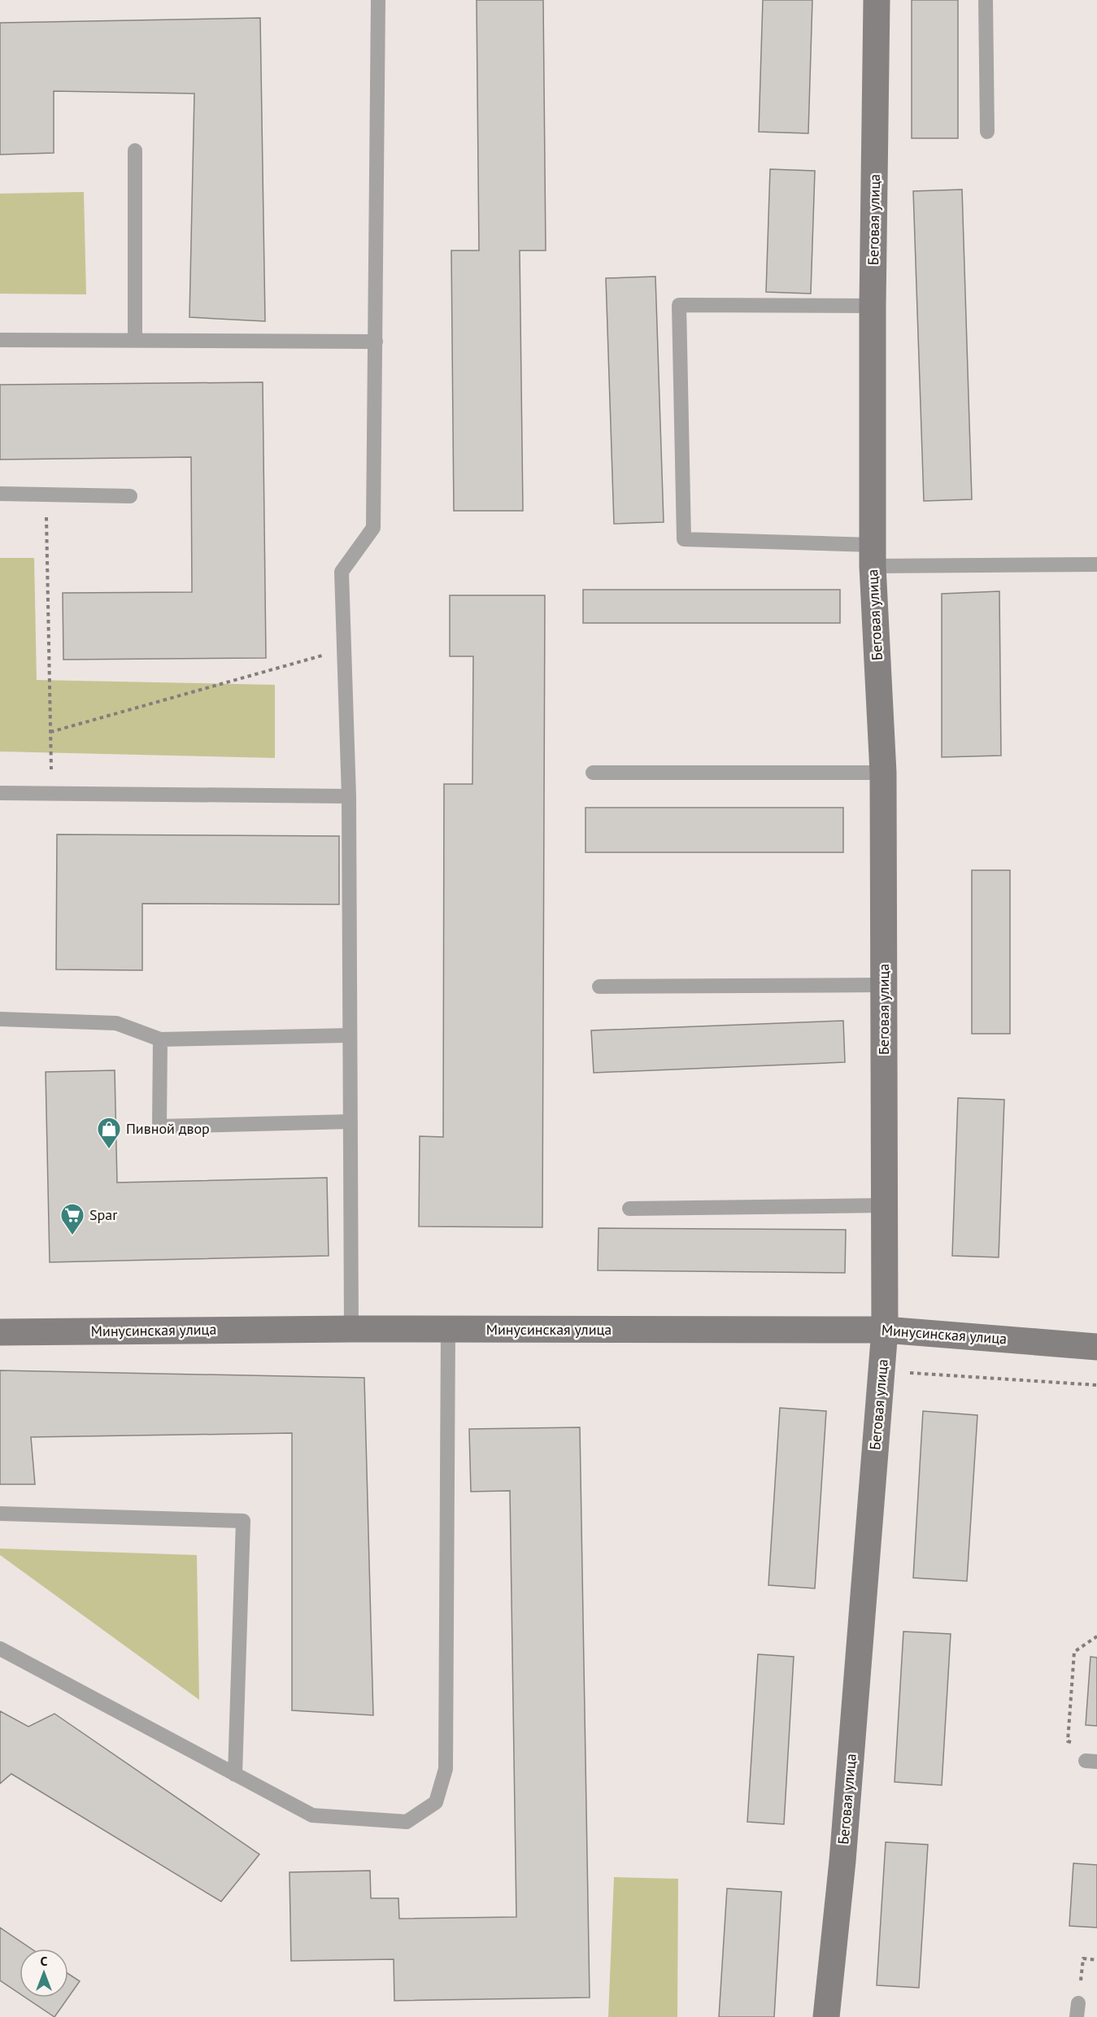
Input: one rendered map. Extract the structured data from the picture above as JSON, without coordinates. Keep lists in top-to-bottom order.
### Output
{
  "streets": {
    "street": ["Беговая улица", "Минусинская улица"]
  },
  "crossings": [
    ["Беговая улица", "Минусинская улица"]
  ],
  "places": {
    "shop": ["Пивной двор"],
    "supermarket": ["Spar"]
  },
  "north": "top"
}
